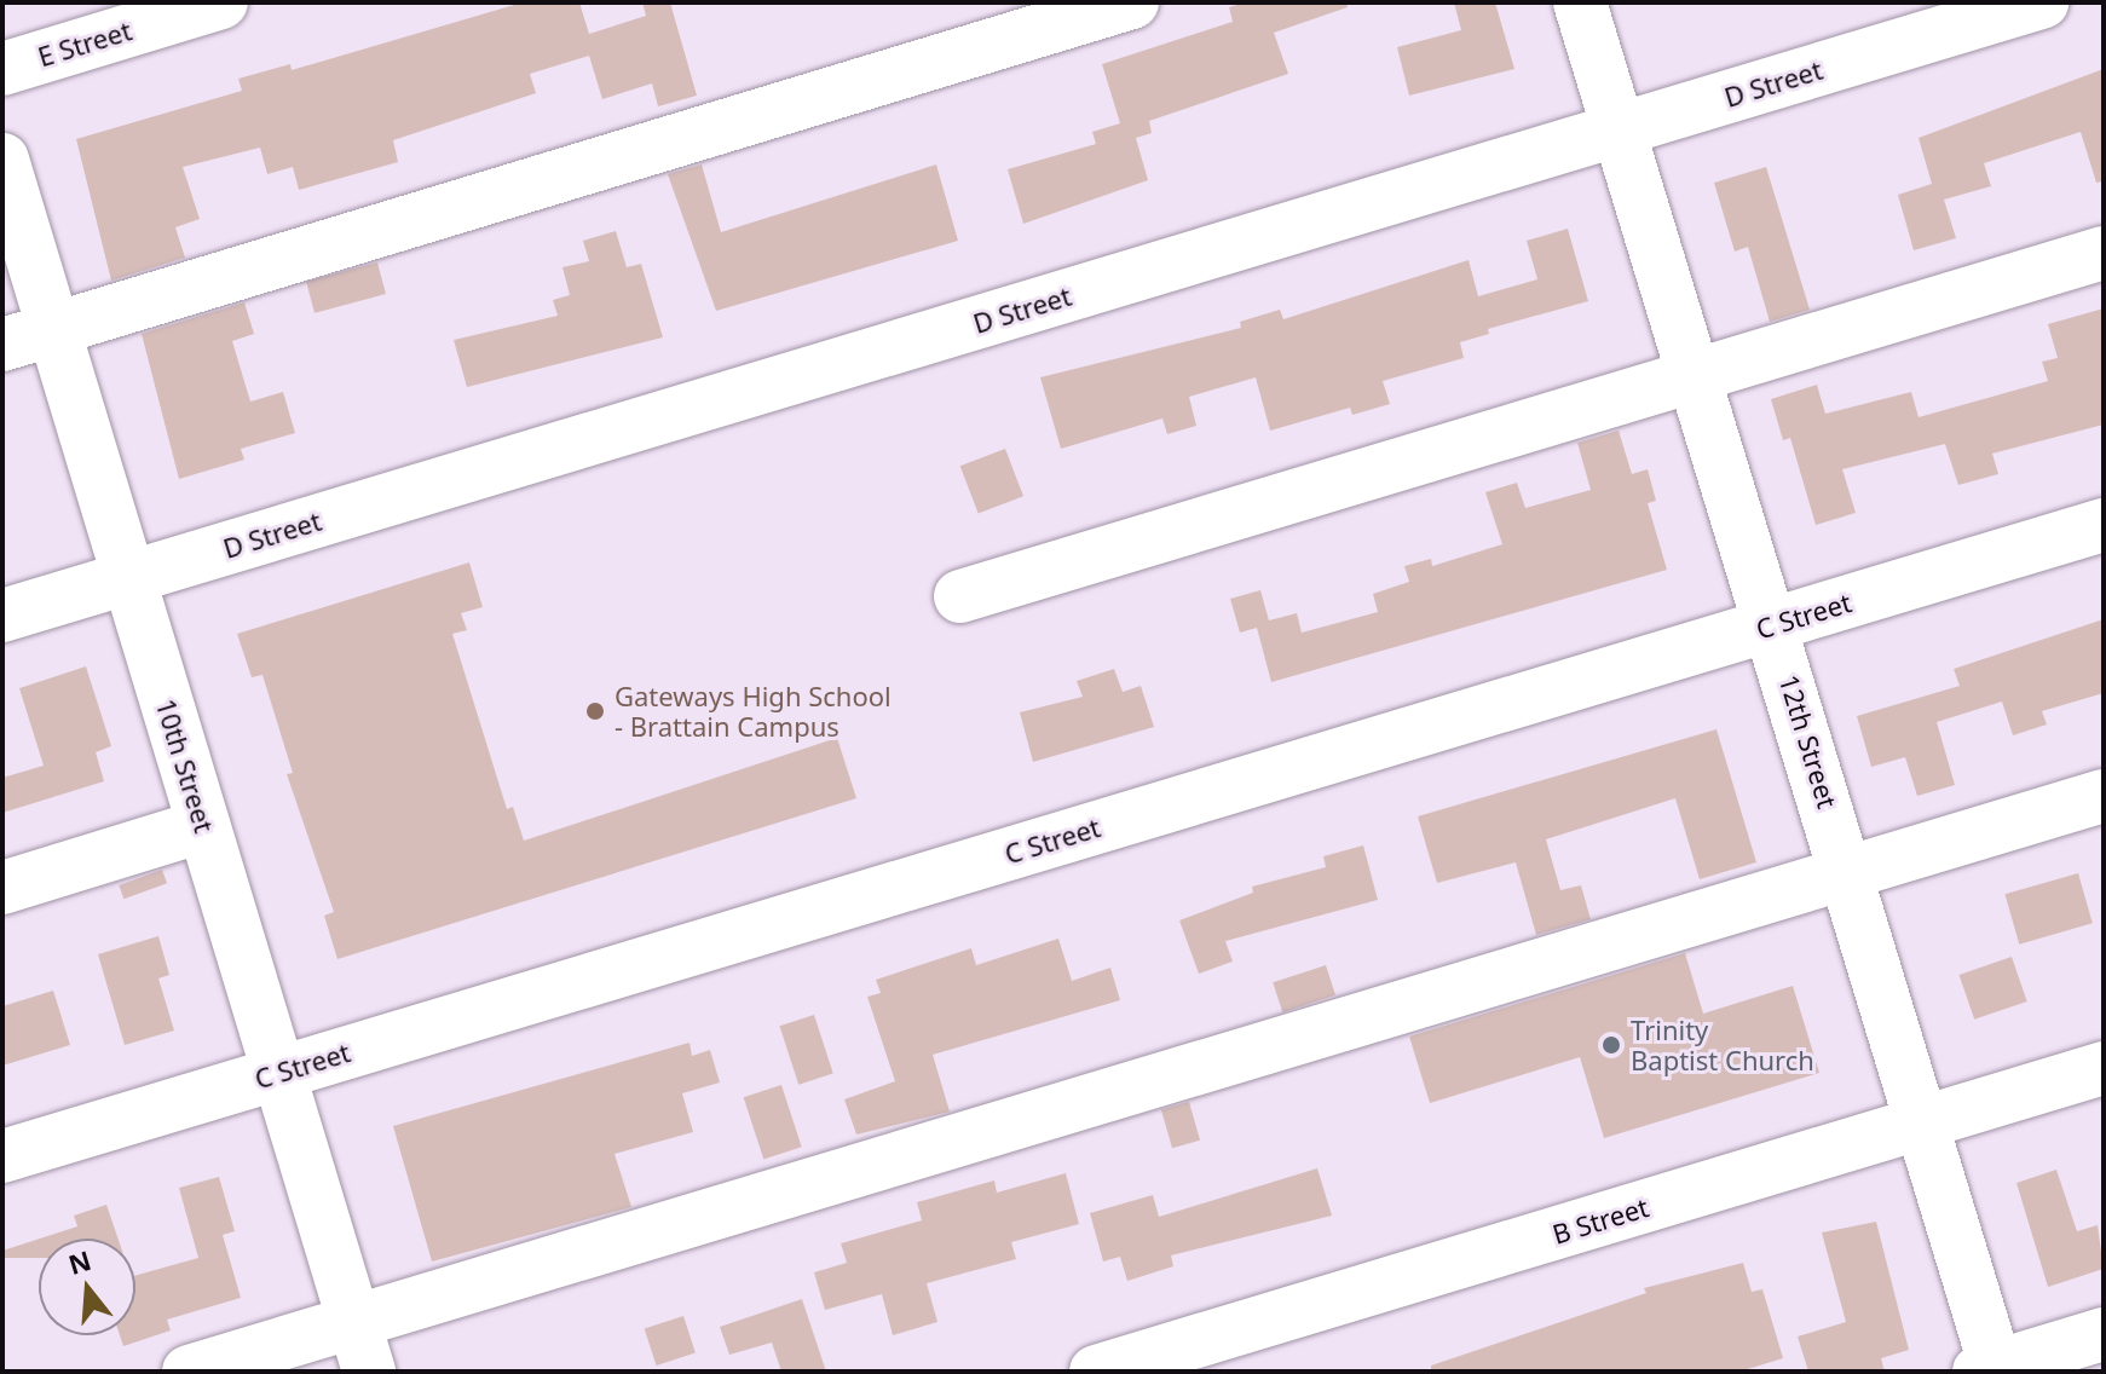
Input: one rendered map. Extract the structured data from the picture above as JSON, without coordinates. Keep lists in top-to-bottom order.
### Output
{
  "streets": {
    "street": [
      "E Street",
      "D Street",
      "C Street",
      "12th Street",
      "10th Street",
      "B Street"
    ]
  },
  "crossings": [
    ["D Street", "12th Street"],
    ["D Street", "10th Street"],
    ["C Street", "12th Street"],
    ["C Street", "10th Street"],
    ["12th Street", "B Street"]
  ],
  "places": ["Gateways High School - Brattain Campus", "Trinity Baptist Church"],
  "north": "top"
}
